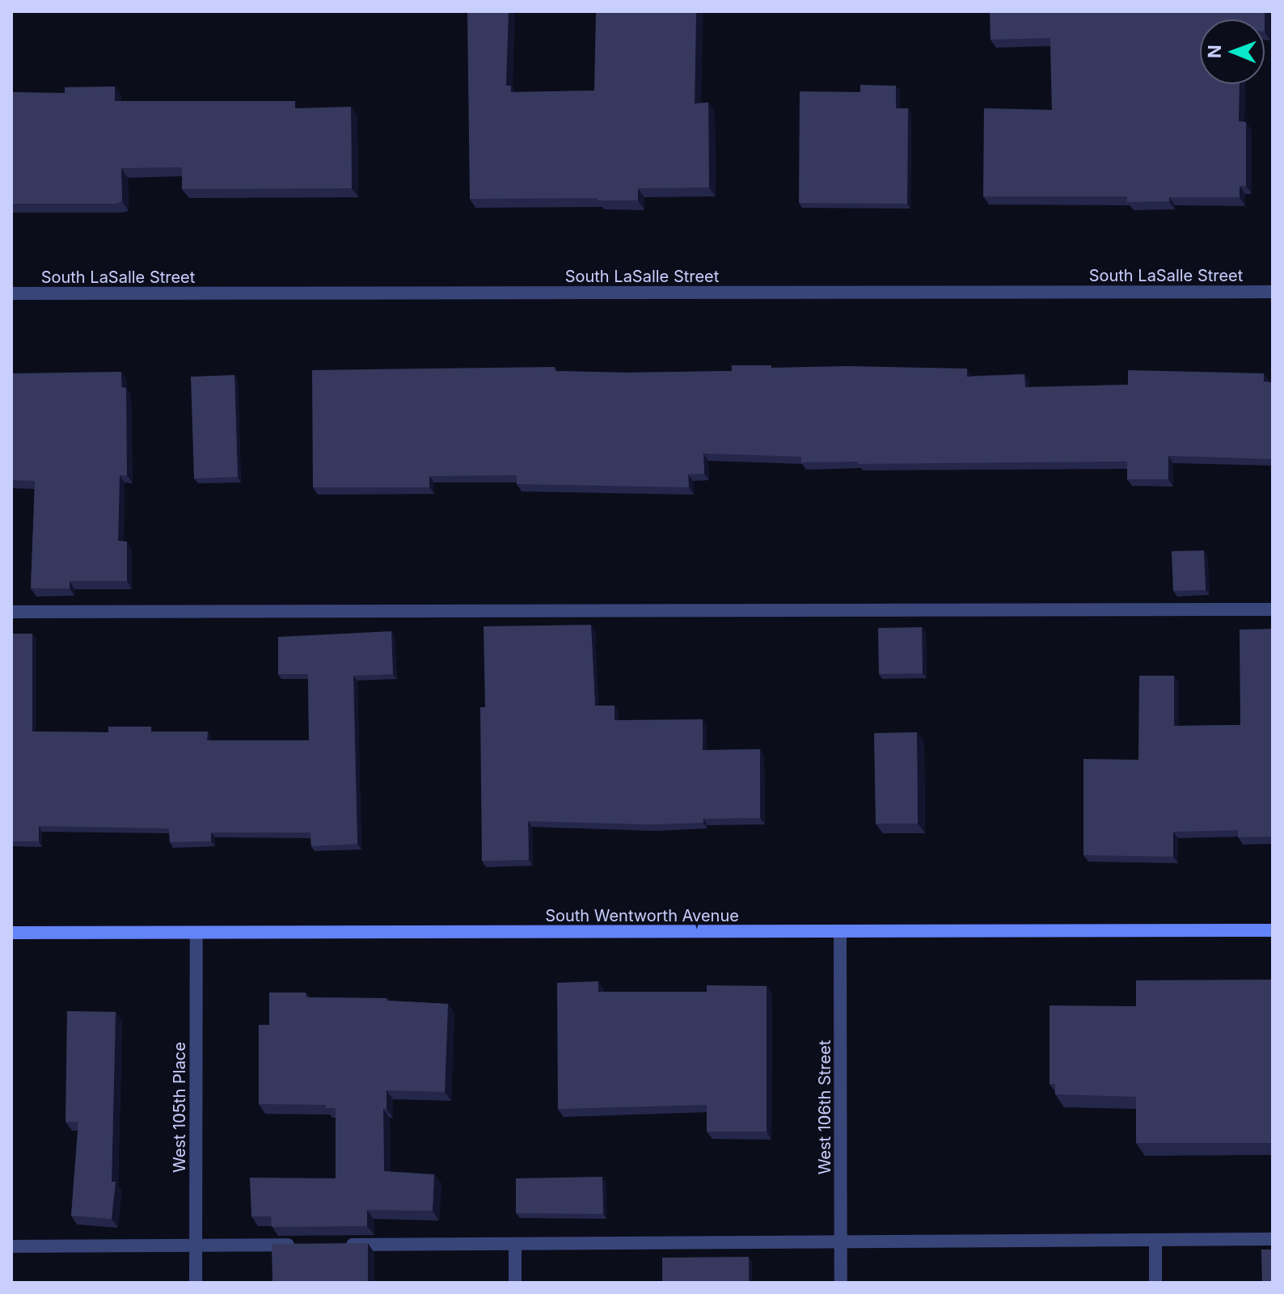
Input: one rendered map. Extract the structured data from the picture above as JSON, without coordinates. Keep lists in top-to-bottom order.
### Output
{
  "streets": {
    "street": [
      "South LaSalle Street",
      "South Wentworth Avenue",
      "West 105th Place",
      "West 106th Street"
    ]
  },
  "crossings": [
    ["South Wentworth Avenue", "West 105th Place"],
    ["South Wentworth Avenue", "West 106th Street"]
  ],
  "north": "left"
}
